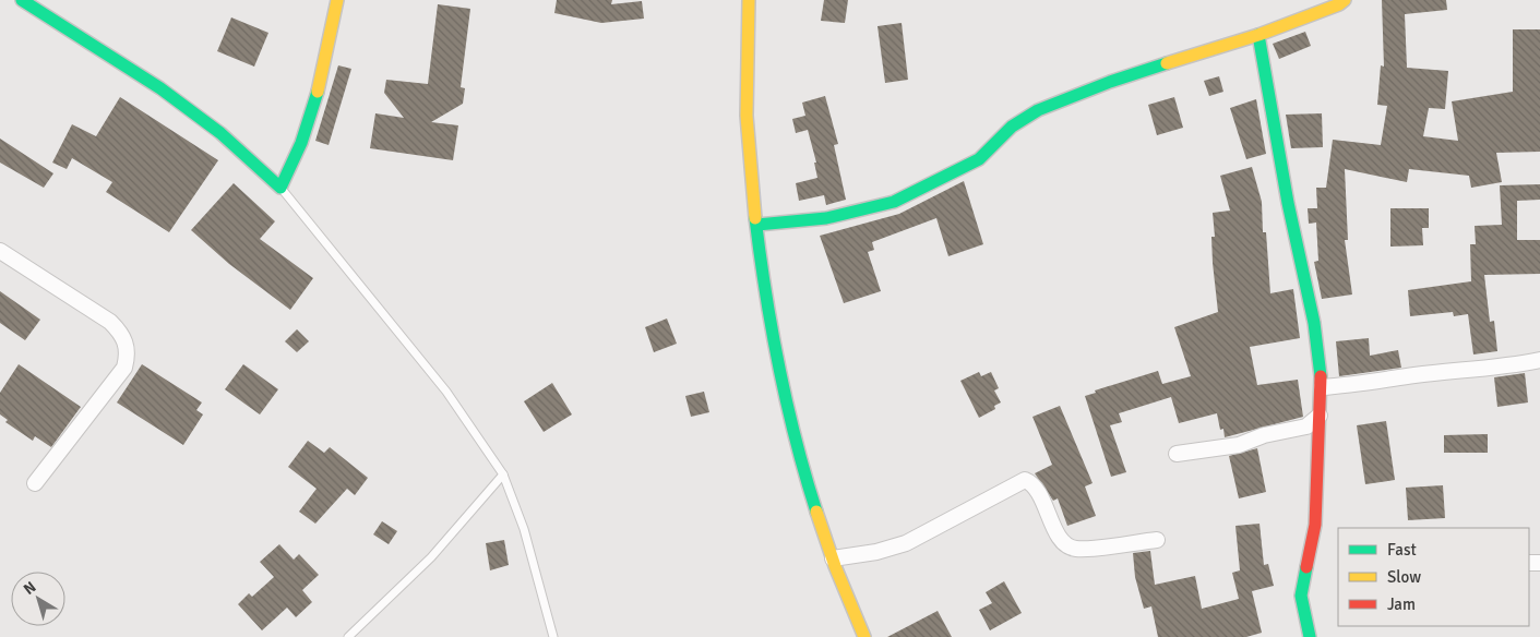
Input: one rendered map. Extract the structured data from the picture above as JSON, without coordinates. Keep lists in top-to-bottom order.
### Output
{
  "legend": ["Fast", "Slow", "Jam"],
  "north": "top left"
}
